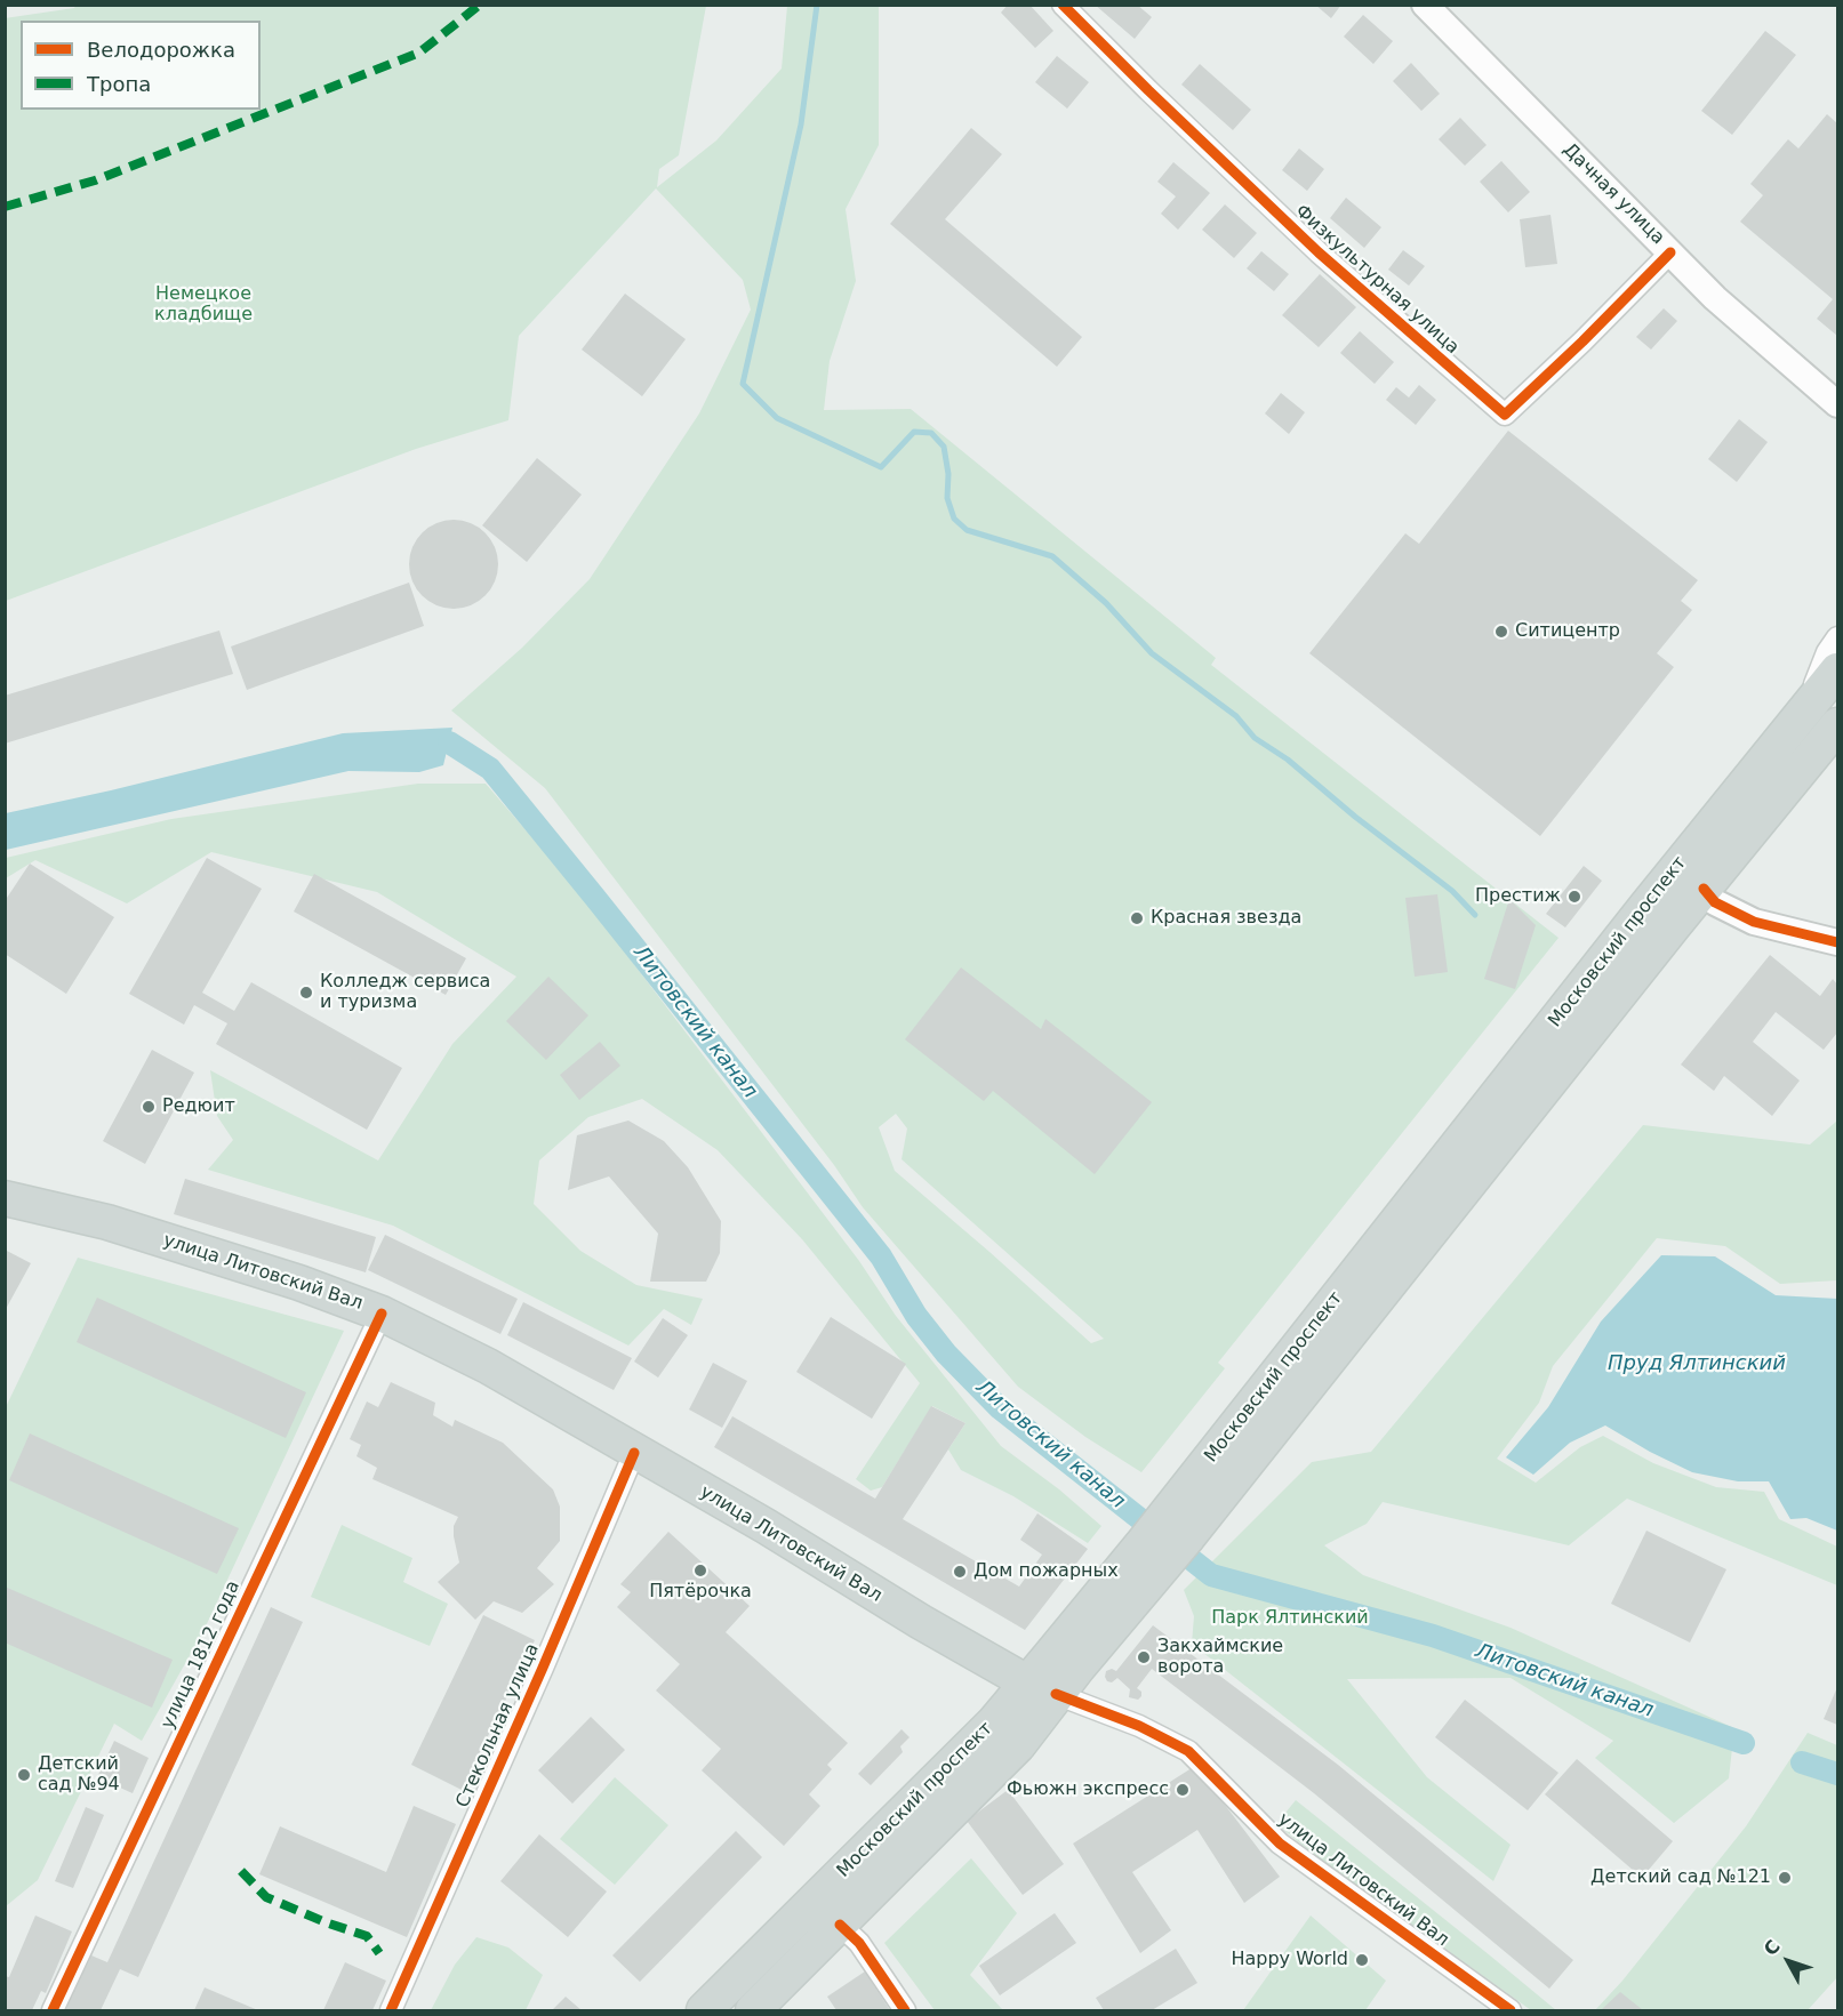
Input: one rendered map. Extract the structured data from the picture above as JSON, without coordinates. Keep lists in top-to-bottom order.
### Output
{
  "streets": {
    "main road": ["Московский проспект", "улица Литовский Вал"],
    "street": [
      "Дачная улица",
      "Физкультурная улица",
      "улица 1812 года",
      "Стекольная улица"
    ]
  },
  "crossings": [
    ["Дачная улица", "Физкультурная улица"],
    ["Московский проспект", "улица Литовский Вал"],
    ["улица Литовский Вал", "улица 1812 года"],
    ["улица Литовский Вал", "Стекольная улица"]
  ],
  "water": ["Литовский канал", "Пруд Ялтинский"],
  "parks": ["Немецкое кладбище", "Парк Ялтинский"],
  "places": [
    "Ситицентр",
    "Престиж",
    "Красная звезда",
    "Колледж сервиса и туризма",
    "Редюит",
    "Пятёрочка",
    "Дом пожарных",
    "Закхаймские ворота",
    "Детский сад №94",
    "Фьюжн экспресс",
    "Детский сад №121",
    "Happy World"
  ],
  "legend": ["Велодорожка", "Тропа"],
  "north": "top left"
}
